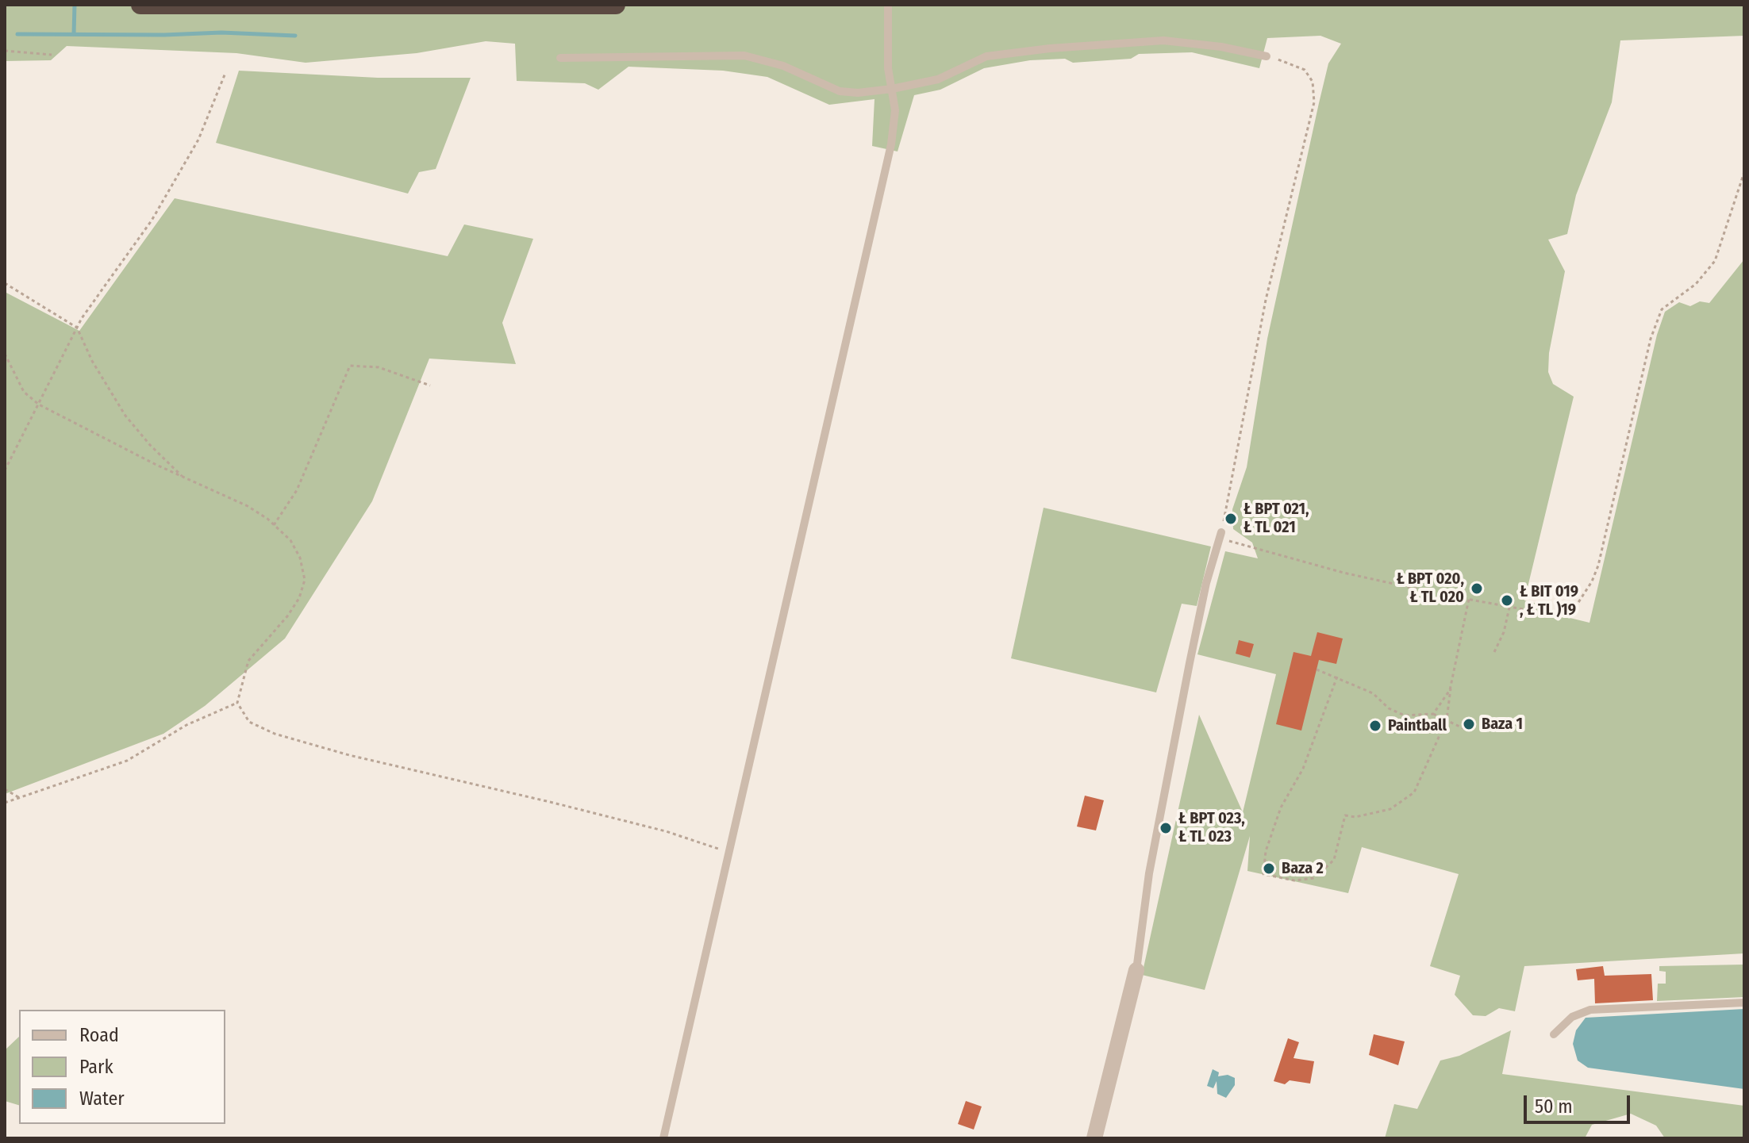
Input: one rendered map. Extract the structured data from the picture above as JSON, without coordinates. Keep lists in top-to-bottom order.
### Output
{
  "places": [
    "Ł BPT 021, Ł TL 021",
    "Ł BPT 020, Ł TL 020",
    "Ł BIT 019 , Ł TL )19",
    "Baza 1",
    "Paintball",
    "Ł BPT 023, Ł TL 023",
    "Baza 2"
  ],
  "legend": ["Road", "Park", "Water"],
  "scale_bar": "50 m"
}
